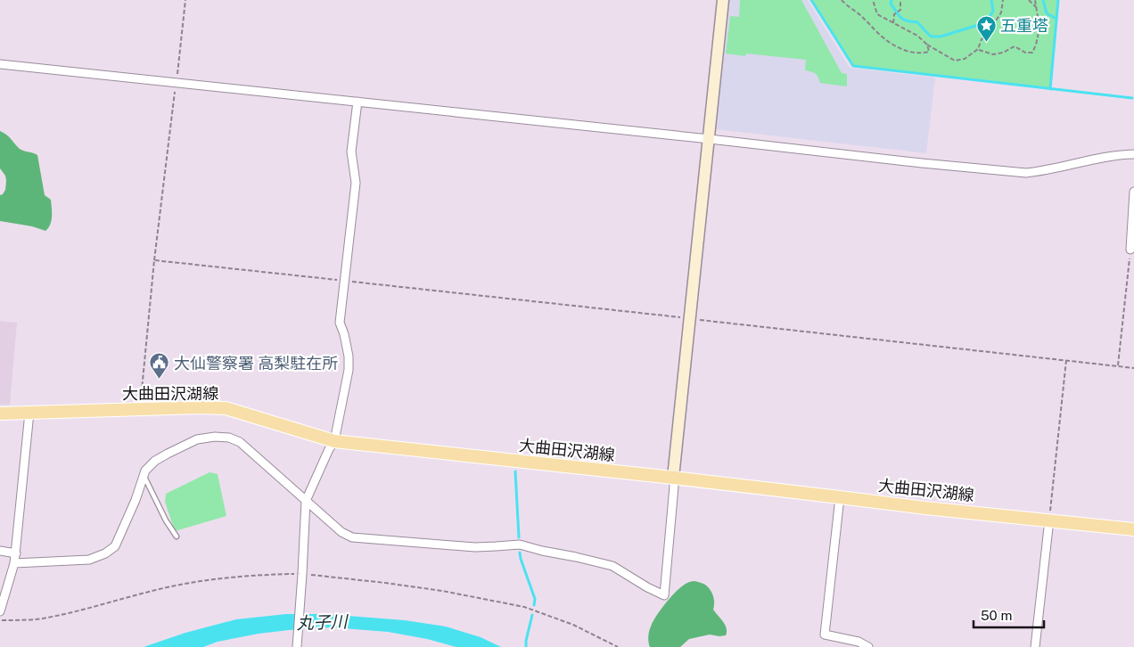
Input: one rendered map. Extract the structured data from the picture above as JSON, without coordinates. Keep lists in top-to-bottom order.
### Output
{
  "streets": {
    "main road": ["大曲田沢湖線"]
  },
  "water": ["丸子川"],
  "places": {
    "place": ["五重塔"],
    "public building": ["大仙警察署 高梨駐在所"]
  },
  "scale_bar": "50 m"
}
